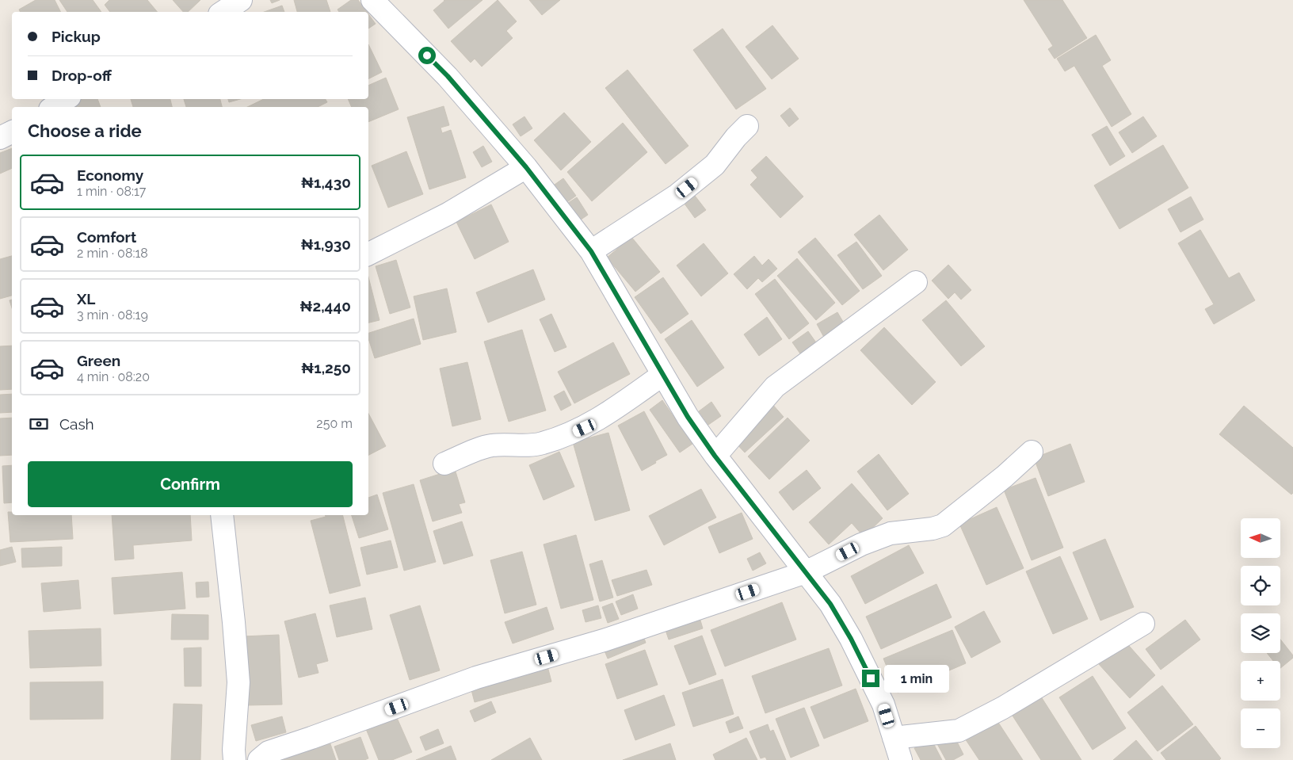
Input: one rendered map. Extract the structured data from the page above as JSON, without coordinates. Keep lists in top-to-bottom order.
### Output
{
  "north": "left",
  "page": {
    "banner": ["Pickup", "Drop-off"],
    "heading": "Choose a ride",
    "list": [
      {
        "name": "Economy",
        "note": "1 min · 08:17",
        "value": "₦1,430"
      },
      {
        "name": "Comfort",
        "note": "2 min · 08:18",
        "value": "₦1,930"
      },
      {
        "name": "XL",
        "note": "3 min · 08:19",
        "value": "₦2,440"
      },
      {
        "name": "Green",
        "note": "4 min · 08:20",
        "value": "₦1,250"
      }
    ],
    "pay": ["Cash", "250 m"],
    "buttons": "Confirm",
    "map_buttons": ["+", "−"],
    "bubble": "1 min"
  }
}
